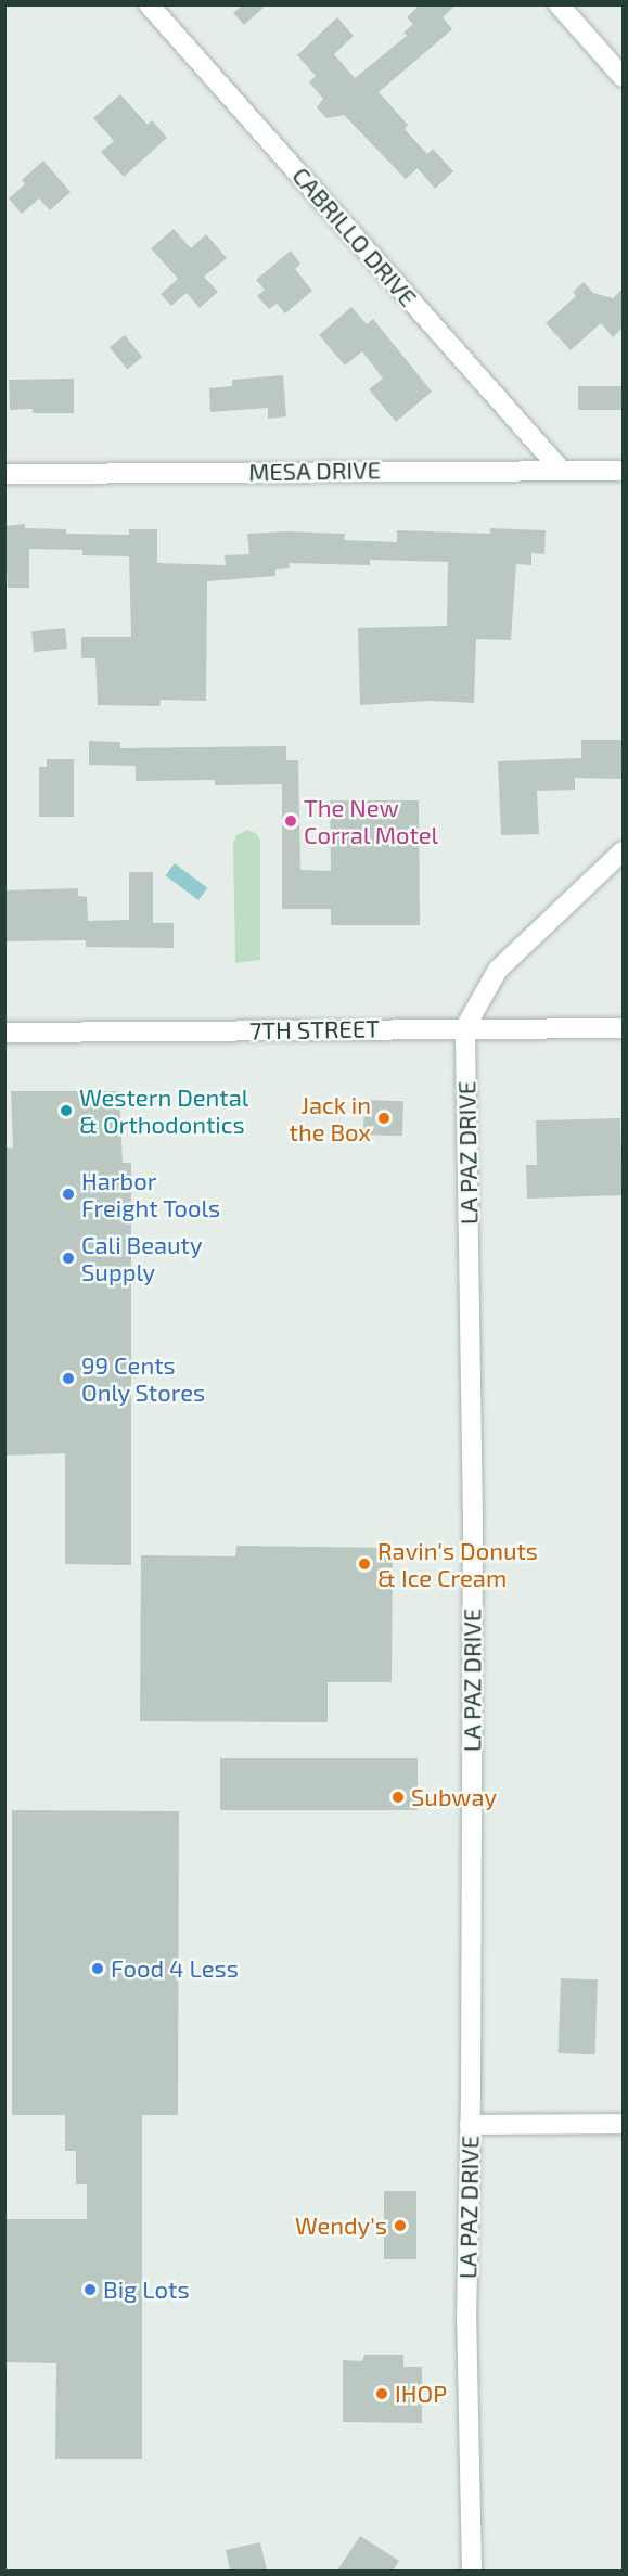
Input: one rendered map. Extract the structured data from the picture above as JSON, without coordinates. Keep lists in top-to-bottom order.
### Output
{
  "streets": {
    "main road": [
      "CABRILLO DRIVE",
      "MESA DRIVE",
      "7TH STREET",
      "LA PAZ DRIVE"
    ]
  },
  "crossings": [
    ["CABRILLO DRIVE", "MESA DRIVE"],
    ["7TH STREET", "LA PAZ DRIVE"]
  ],
  "places": [
    "The New Corral Motel",
    "Western Dental & Orthodontics",
    "Jack in the Box",
    "Harbor Freight Tools",
    "Cali Beauty Supply",
    "99 Cents Only Stores",
    "Ravin's Donuts & Ice Cream",
    "Subway",
    "Food 4 Less",
    "Wendy's",
    "Big Lots",
    "IHOP"
  ]
}
